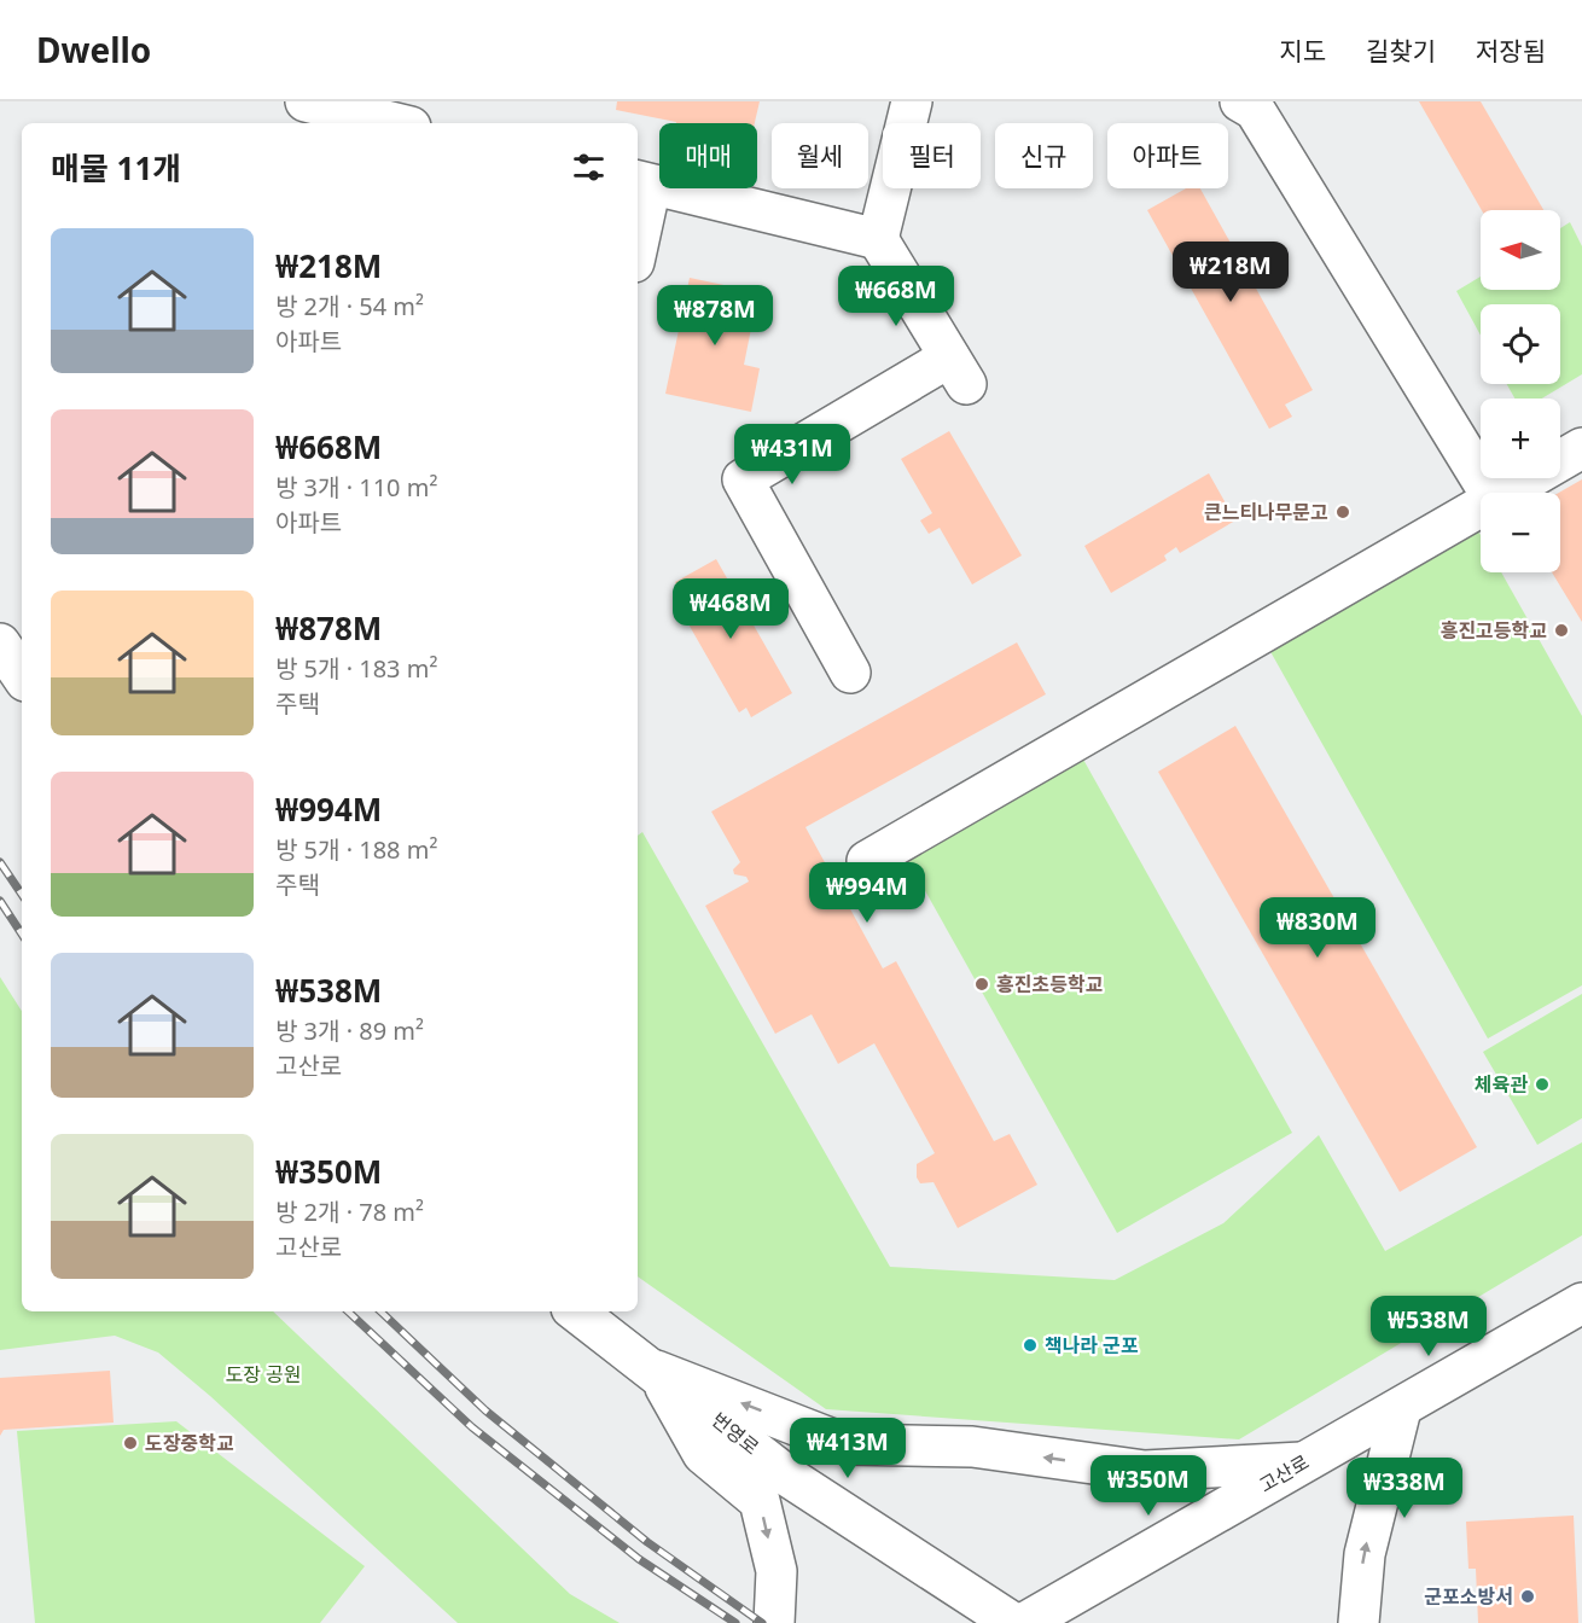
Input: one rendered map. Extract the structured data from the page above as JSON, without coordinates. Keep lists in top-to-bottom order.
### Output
{
  "streets": {
    "street": ["번영로", "고산로"]
  },
  "parks": ["도장 공원"],
  "places": [
    "큰느티나무문고",
    "흥진고등학교",
    "흥진초등학교",
    "체육관",
    "책나라 군포",
    "도장중학교",
    "군포소방서"
  ],
  "north": "left",
  "page": {
    "header": "Dwello",
    "nav": ["지도", "길찾기", "저장됨"],
    "chip": [
      "매매",
      "월세",
      "필터",
      "신규",
      "아파트"
    ],
    "heading": "매물 11개",
    "map_buttons": ["+", "−"],
    "list": [
      {
        "name": "₩218M",
        "note": "방 2개 · 54 m² · 아파트"
      },
      {
        "name": "₩668M",
        "note": "방 3개 · 110 m² · 아파트"
      },
      {
        "name": "₩878M",
        "note": "방 5개 · 183 m² · 주택"
      },
      {
        "name": "₩994M",
        "note": "방 5개 · 188 m² · 주택"
      },
      {
        "name": "₩538M",
        "note": "방 3개 · 89 m² · 고산로"
      },
      {
        "name": "₩350M",
        "note": "방 2개 · 78 m² · 고산로"
      }
    ],
    "price": [
      "₩218M",
      "₩668M",
      "₩878M",
      "₩431M",
      "₩468M",
      "₩994M",
      "₩830M",
      "₩538M",
      "₩413M",
      "₩350M",
      "₩338M"
    ]
  }
}
